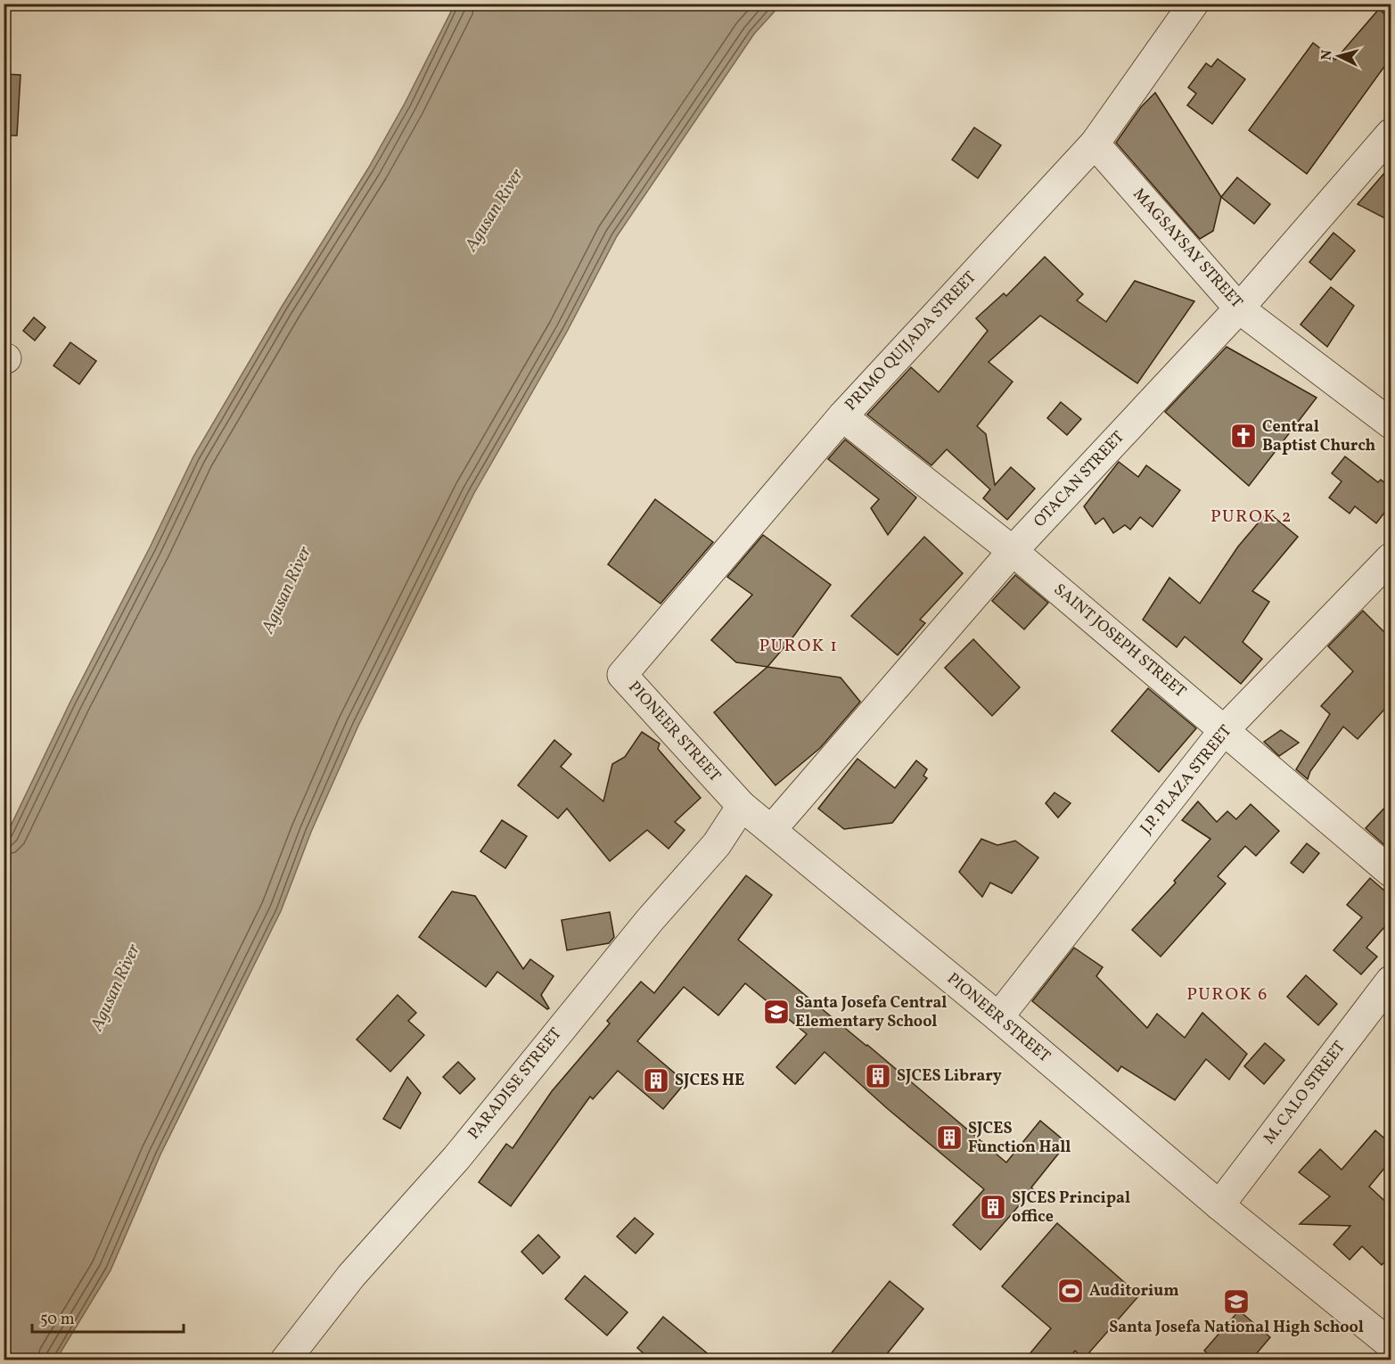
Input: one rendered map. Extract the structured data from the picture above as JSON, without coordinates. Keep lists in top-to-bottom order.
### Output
{
  "streets": {
    "street": [
      "MAGSAYSAY STREET",
      "PRIMO QUIJADA STREET",
      "OTACAN STREET",
      "SAINT JOSEPH STREET",
      "PIONEER STREET",
      "J.P. PLAZA STREET",
      "PARADISE STREET",
      "M. CALO STREET"
    ]
  },
  "crossings": [
    ["MAGSAYSAY STREET", "PRIMO QUIJADA STREET"],
    ["MAGSAYSAY STREET", "OTACAN STREET"],
    ["PRIMO QUIJADA STREET", "SAINT JOSEPH STREET"],
    ["PRIMO QUIJADA STREET", "PIONEER STREET"],
    ["OTACAN STREET", "SAINT JOSEPH STREET"],
    ["OTACAN STREET", "PIONEER STREET"],
    ["SAINT JOSEPH STREET", "J.P. PLAZA STREET"],
    ["PIONEER STREET", "J.P. PLAZA STREET"],
    ["PIONEER STREET", "PARADISE STREET"],
    ["PIONEER STREET", "M. CALO STREET"]
  ],
  "districts": ["PUROK 2", "PUROK 1", "PUROK 6"],
  "water": ["Agusan River"],
  "places": {
    "church": ["Central Baptist Church"],
    "school or university": ["Santa Josefa Central Elementary School", "Santa Josefa National High School"],
    "building": [
      "SJCES Library",
      "SJCES HE",
      "SJCES Function Hall",
      "SJCES Principal office"
    ],
    "sports": ["Auditorium"]
  },
  "scale_bar": "50 m",
  "north": "left"
}
